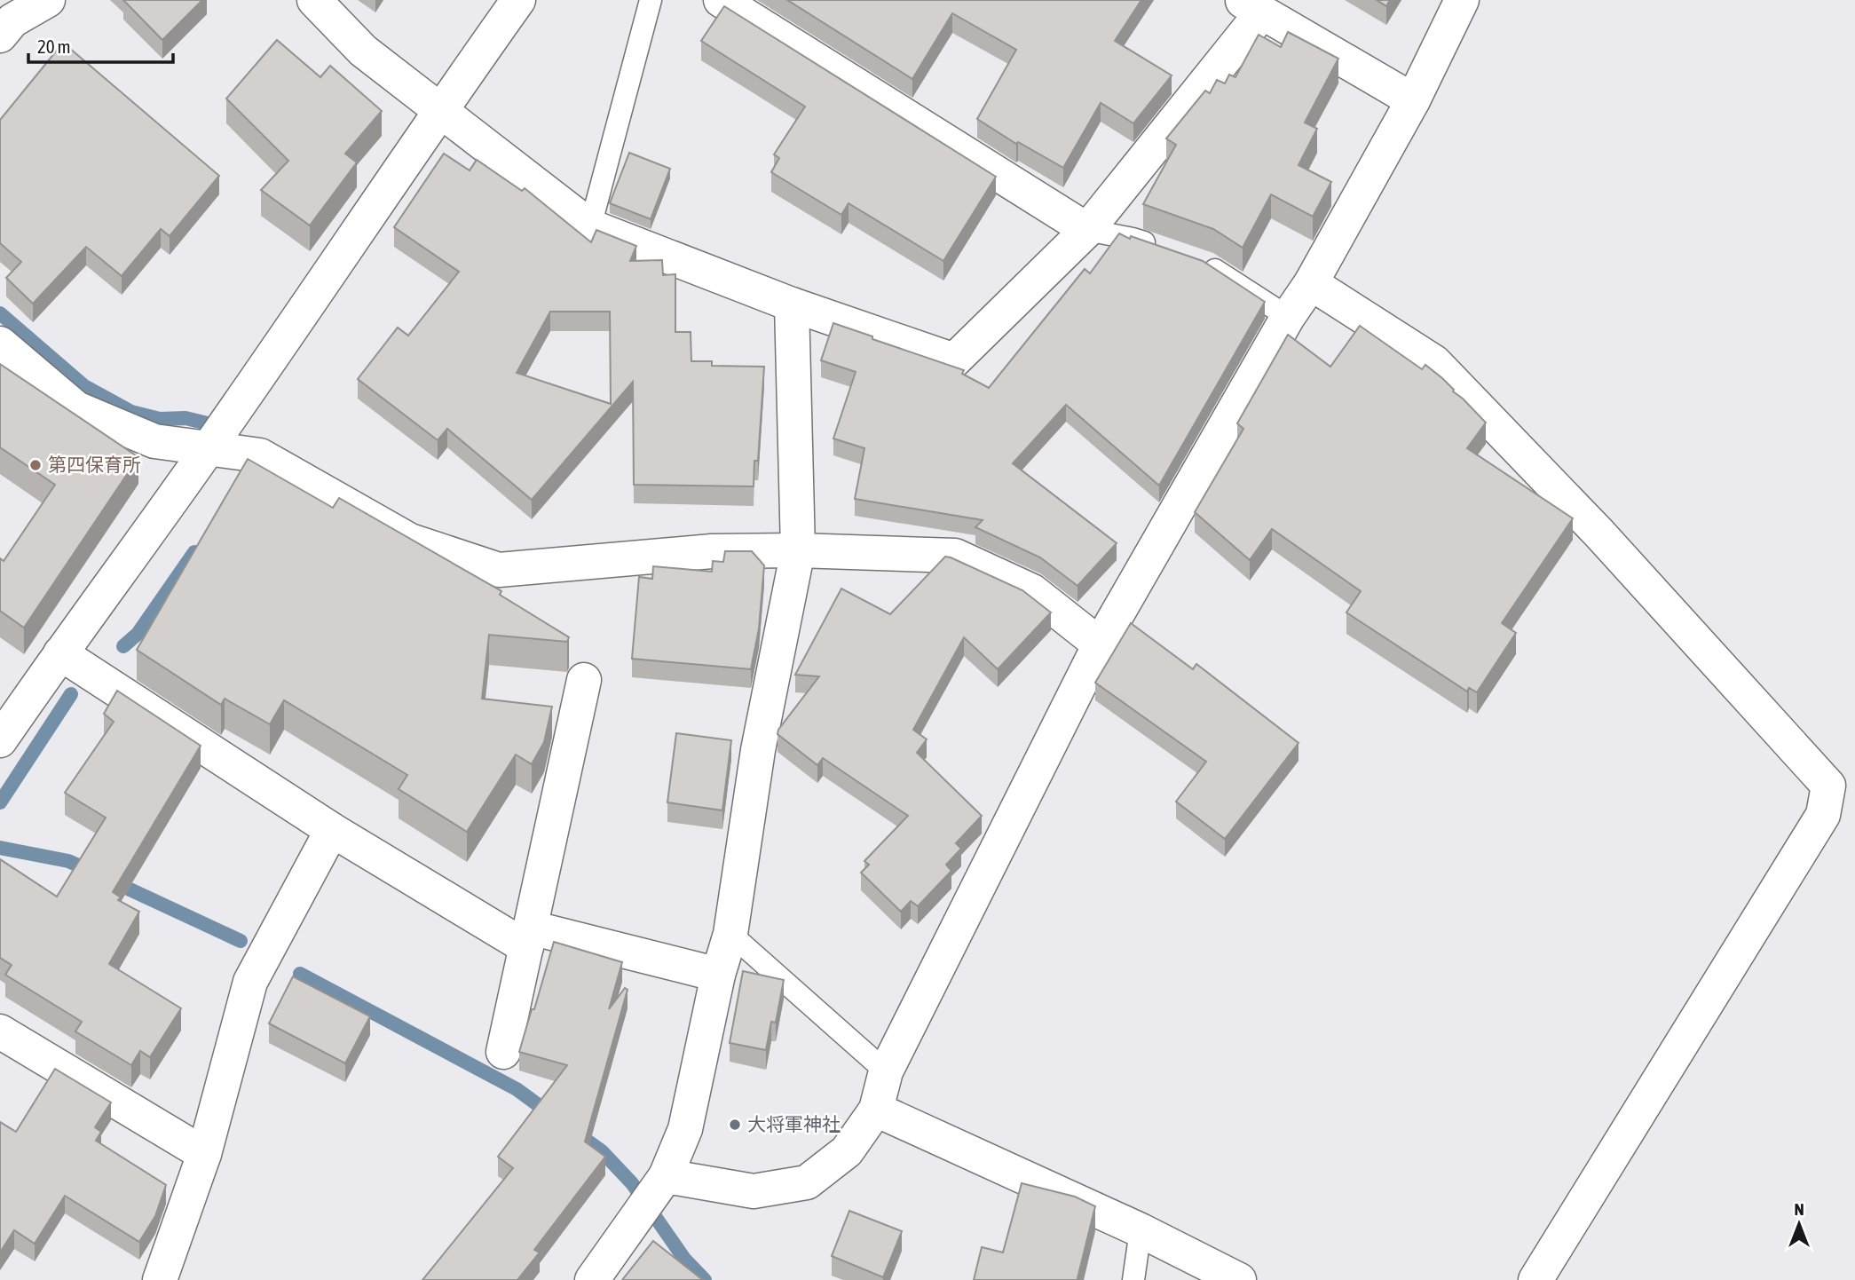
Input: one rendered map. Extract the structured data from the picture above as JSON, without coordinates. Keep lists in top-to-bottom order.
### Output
{
  "places": ["第四保育所", "大将軍神社"],
  "scale_bar": "20 m",
  "north": "top"
}
